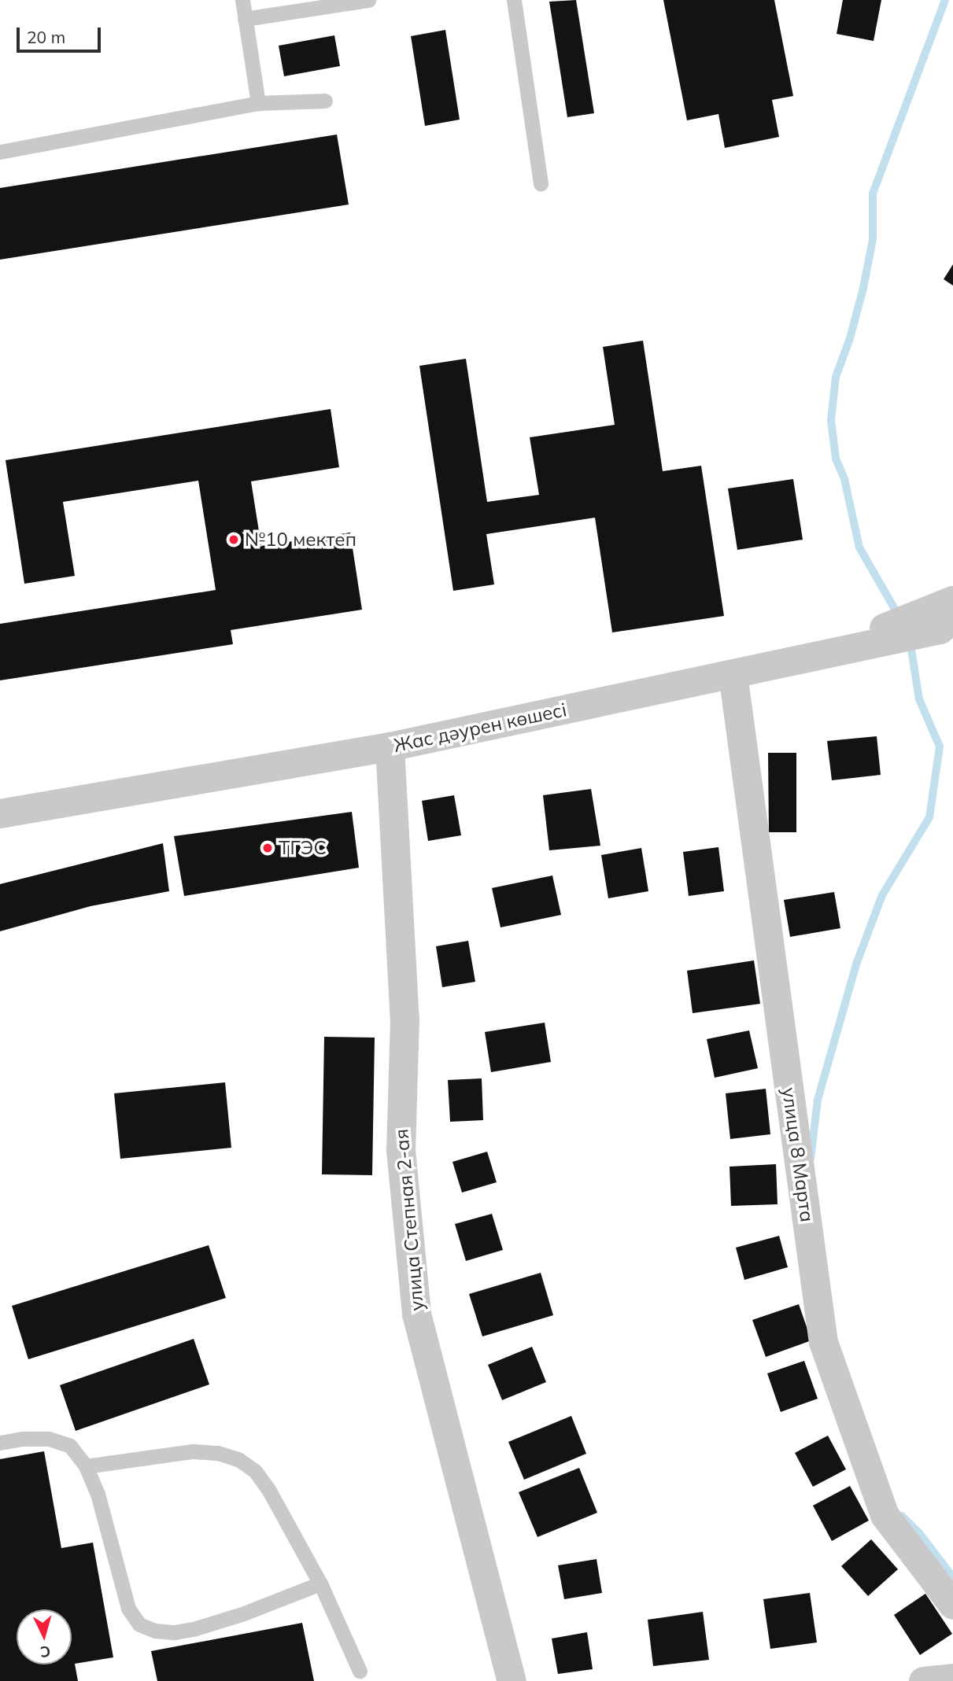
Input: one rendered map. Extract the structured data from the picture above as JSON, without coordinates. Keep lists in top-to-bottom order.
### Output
{
  "streets": {
    "street": ["Жас дәурен көшесі", "улица 8 Марта", "улица Степная 2-ая"]
  },
  "crossings": [
    ["Жас дәурен көшесі", "улица 8 Марта"],
    ["Жас дәурен көшесі", "улица Степная 2-ая"]
  ],
  "places": ["№10 мектеп", "ТГЭС"],
  "scale_bar": "20 m",
  "north": "bottom"
}
